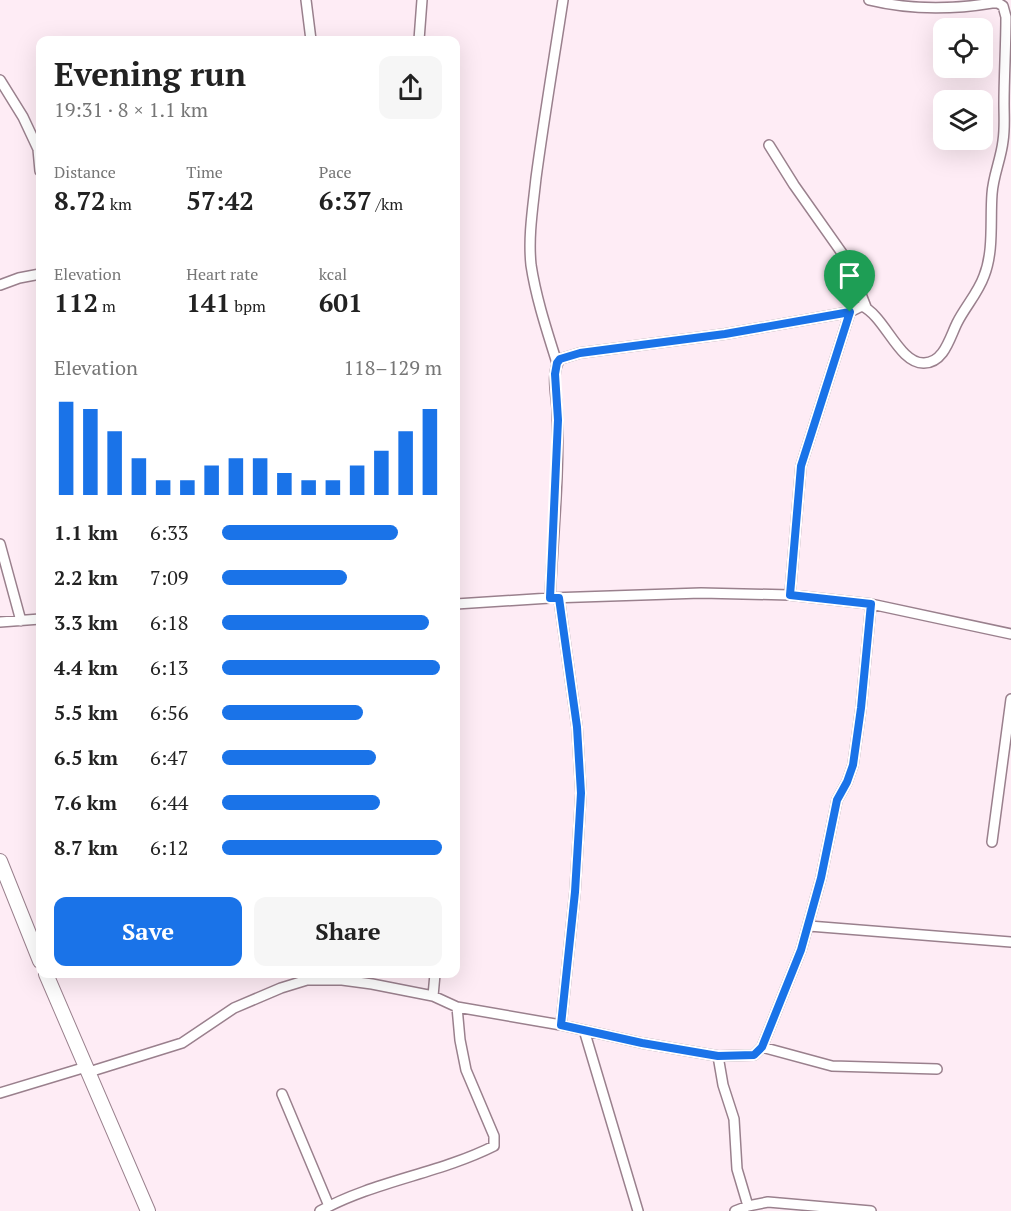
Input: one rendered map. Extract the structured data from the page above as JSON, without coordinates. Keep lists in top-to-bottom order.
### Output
{
  "page": {
    "heading": ["Evening run", "19:31 · 8 × 1.1 km"],
    "stats": [
      ["Distance", "8.72 km"],
      ["Time", "57:42"],
      ["Pace", "6:37 /km"],
      ["Elevation", "112 m"],
      ["Heart rate", "141 bpm"],
      ["kcal", "601"]
    ],
    "chart": ["Elevation", "118–129 m"],
    "list": [
      {
        "name": "1.1 km",
        "note": "6:33"
      },
      {
        "name": "2.2 km",
        "note": "7:09"
      },
      {
        "name": "3.3 km",
        "note": "6:18"
      },
      {
        "name": "4.4 km",
        "note": "6:13"
      },
      {
        "name": "5.5 km",
        "note": "6:56"
      },
      {
        "name": "6.5 km",
        "note": "6:47"
      },
      {
        "name": "7.6 km",
        "note": "6:44"
      },
      {
        "name": "8.7 km",
        "note": "6:12"
      }
    ],
    "buttons": ["Save", "Share"]
  }
}
